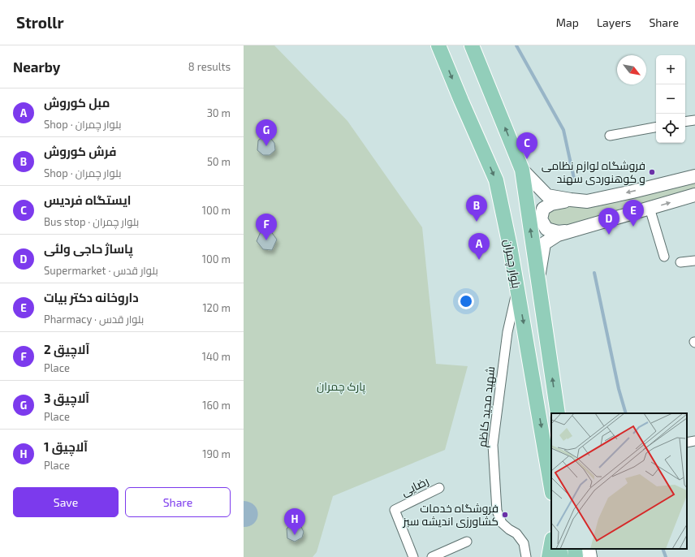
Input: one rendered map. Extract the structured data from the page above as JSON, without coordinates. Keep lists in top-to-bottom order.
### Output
{
  "streets": {
    "main road": ["بلوار چمران"],
    "street": ["شهید مجید کاظم", "رضایی"]
  },
  "crossings": [
    ["بلوار چمران", "شهید مجید کاظم"]
  ],
  "parks": ["پارک چمران"],
  "places": ["فروشگاه لوازم نظامی و کوهنوردی سهند", "فروشگاه خدمات کشاورزی اندیشه سبز"],
  "north": "bottom right",
  "page": {
    "header": "Strollr",
    "nav": ["Map", "Layers", "Share"],
    "heading": ["Nearby", "8 results"],
    "map_buttons": ["+", "−"],
    "list": [
      {
        "mark": "A",
        "name": "مبل کوروش",
        "note": "Shop · بلوار چمران",
        "value": "30 m"
      },
      {
        "mark": "B",
        "name": "فرش کوروش",
        "note": "Shop · بلوار چمران",
        "value": "50 m"
      },
      {
        "mark": "C",
        "name": "ایستگاه فردیس",
        "note": "Bus stop · بلوار چمران",
        "value": "100 m"
      },
      {
        "mark": "D",
        "name": "پاساژ حاجی ولئی",
        "note": "Supermarket · بلوار قدس",
        "value": "100 m"
      },
      {
        "mark": "E",
        "name": "داروخانه دکتر بیات",
        "note": "Pharmacy · بلوار قدس",
        "value": "120 m"
      },
      {
        "mark": "F",
        "name": "آلاچیق 2",
        "note": "Place",
        "value": "140 m"
      },
      {
        "mark": "G",
        "name": "آلاچیق 3",
        "note": "Place",
        "value": "160 m"
      },
      {
        "mark": "H",
        "name": "آلاچیق 1",
        "note": "Place",
        "value": "190 m"
      }
    ],
    "pins": [
      "G",
      "C",
      "B",
      "E",
      "D",
      "F",
      "A",
      "H"
    ],
    "buttons": ["Save", "Share"]
  }
}
